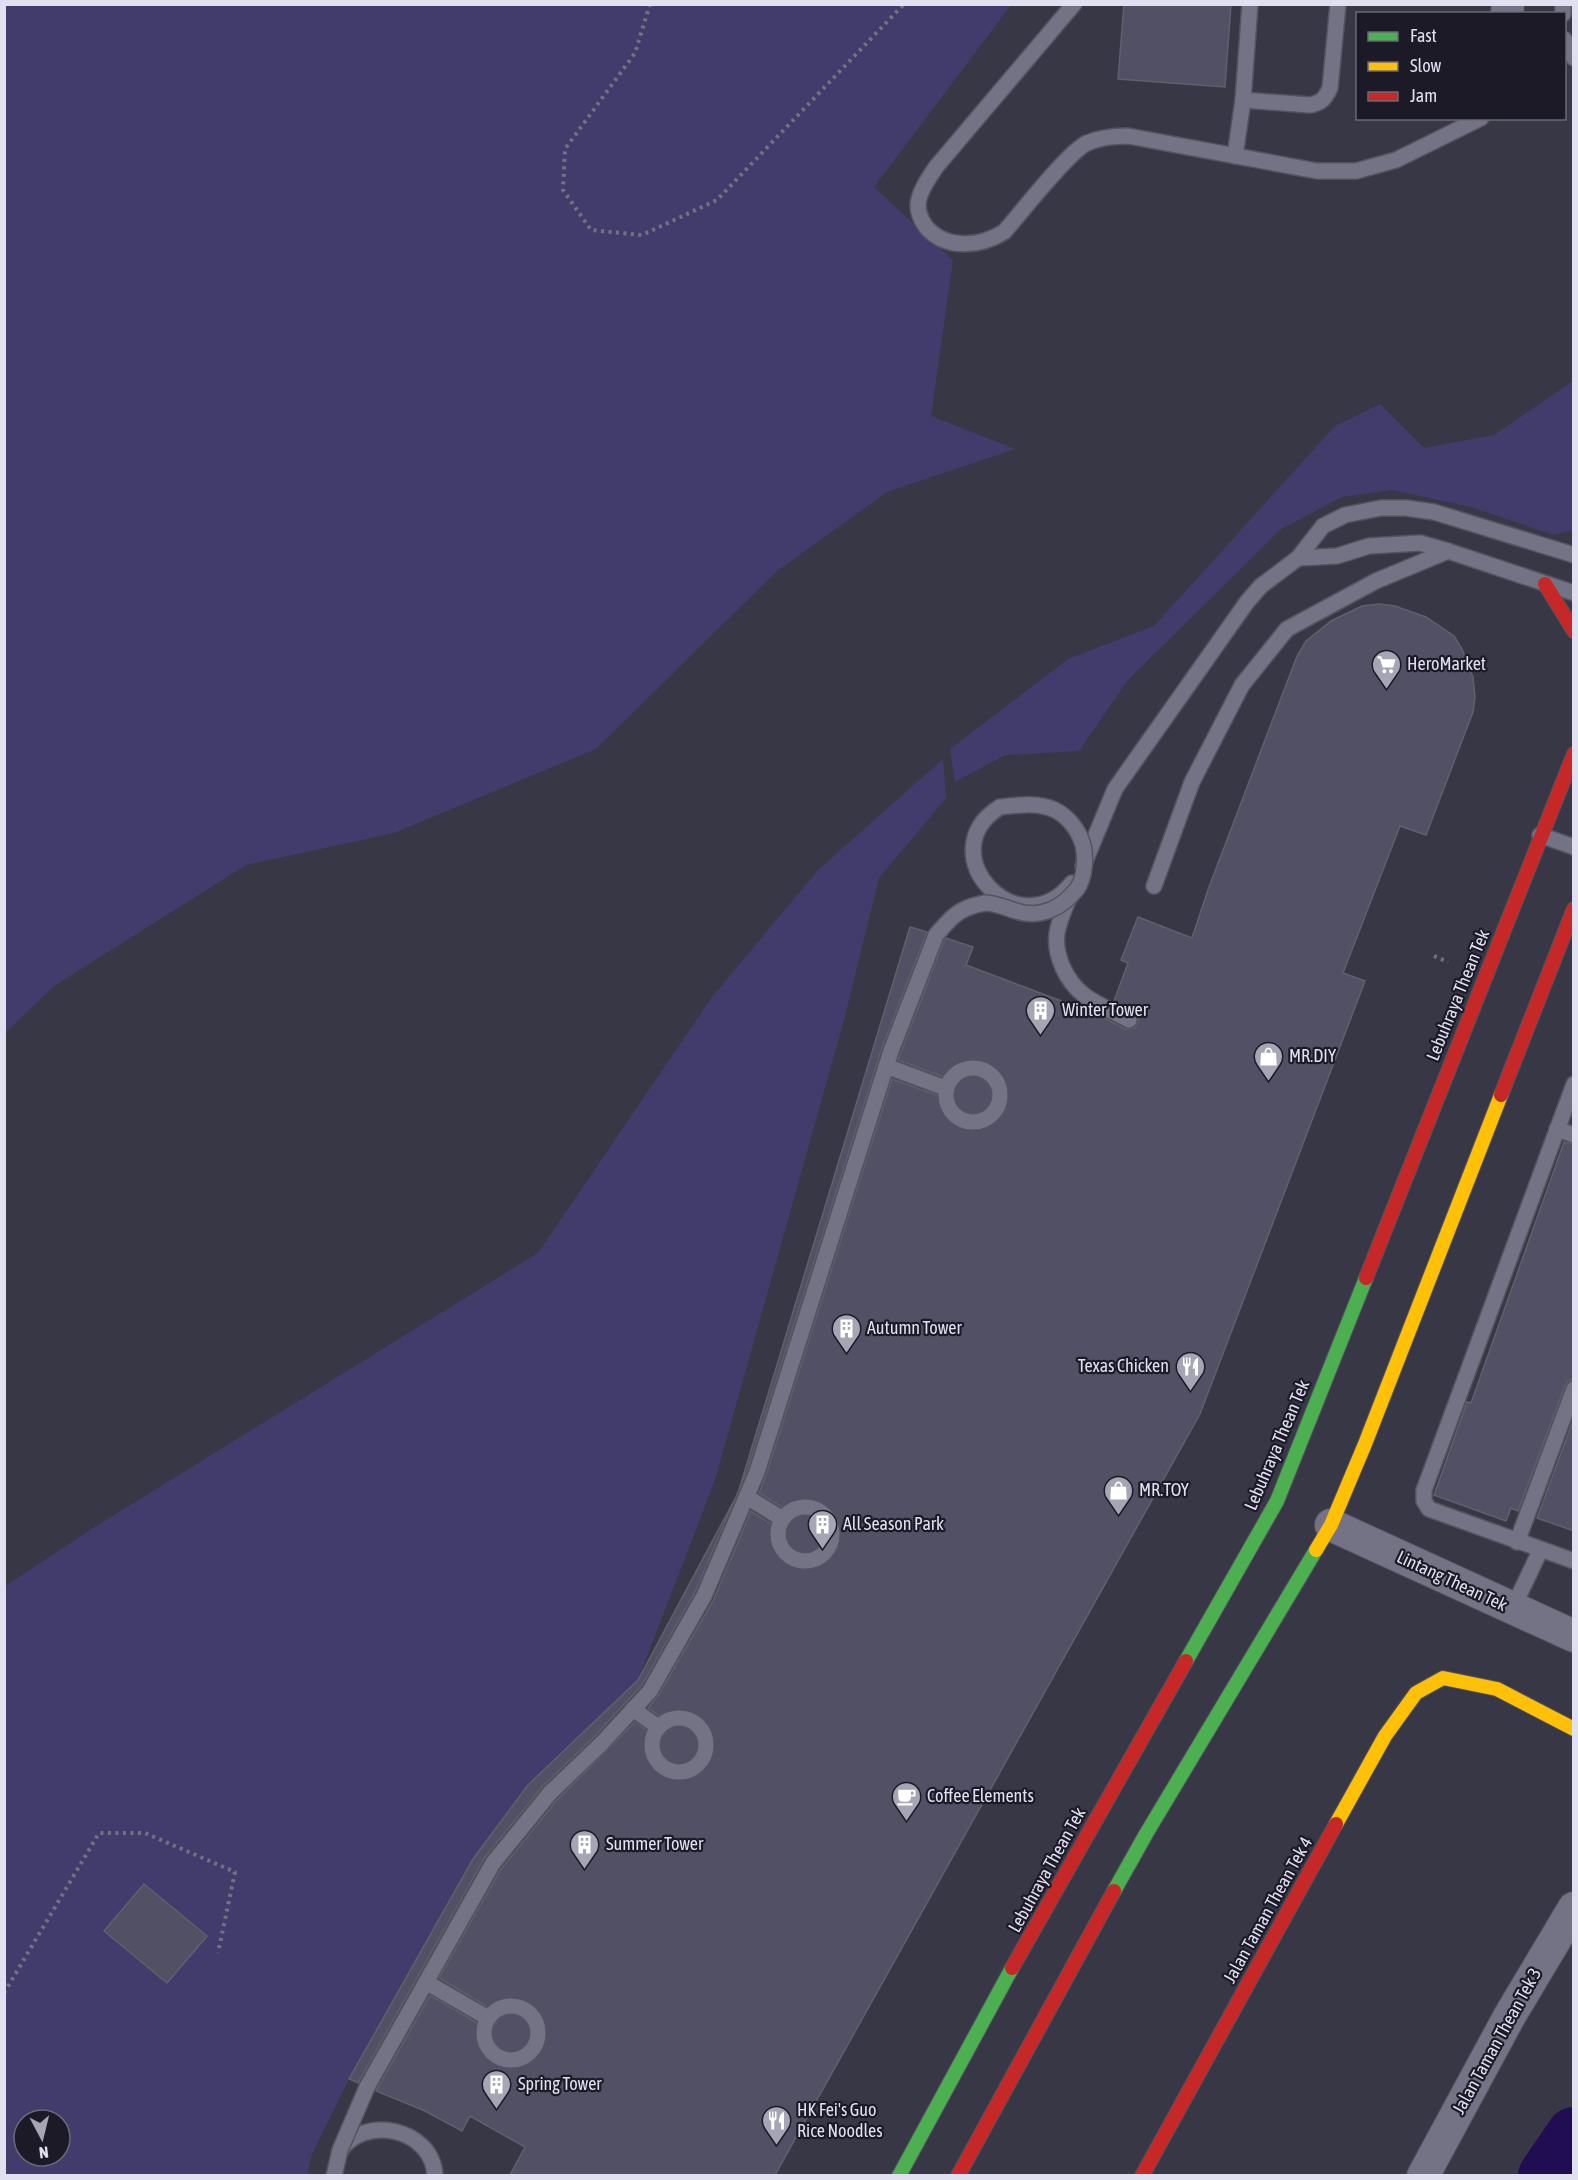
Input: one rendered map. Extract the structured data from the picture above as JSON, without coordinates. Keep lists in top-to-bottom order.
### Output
{
  "streets": {
    "main road": ["Lebuhraya Thean Tek", "Jalan Taman Thean Tek 4"],
    "street": ["Lintang Thean Tek", "Jalan Taman Thean Tek 3"]
  },
  "places": {
    "supermarket": ["HeroMarket"],
    "building": [
      "Winter Tower",
      "Autumn Tower",
      "All Season Park",
      "Summer Tower",
      "Spring Tower"
    ],
    "shop": ["MR.DIY", "MR.TOY"],
    "restaurant": ["Texas Chicken", "HK Fei's Guo Rice Noodles"],
    "cafe": ["Coffee Elements"]
  },
  "legend": ["Fast", "Slow", "Jam"],
  "north": "bottom"
}
